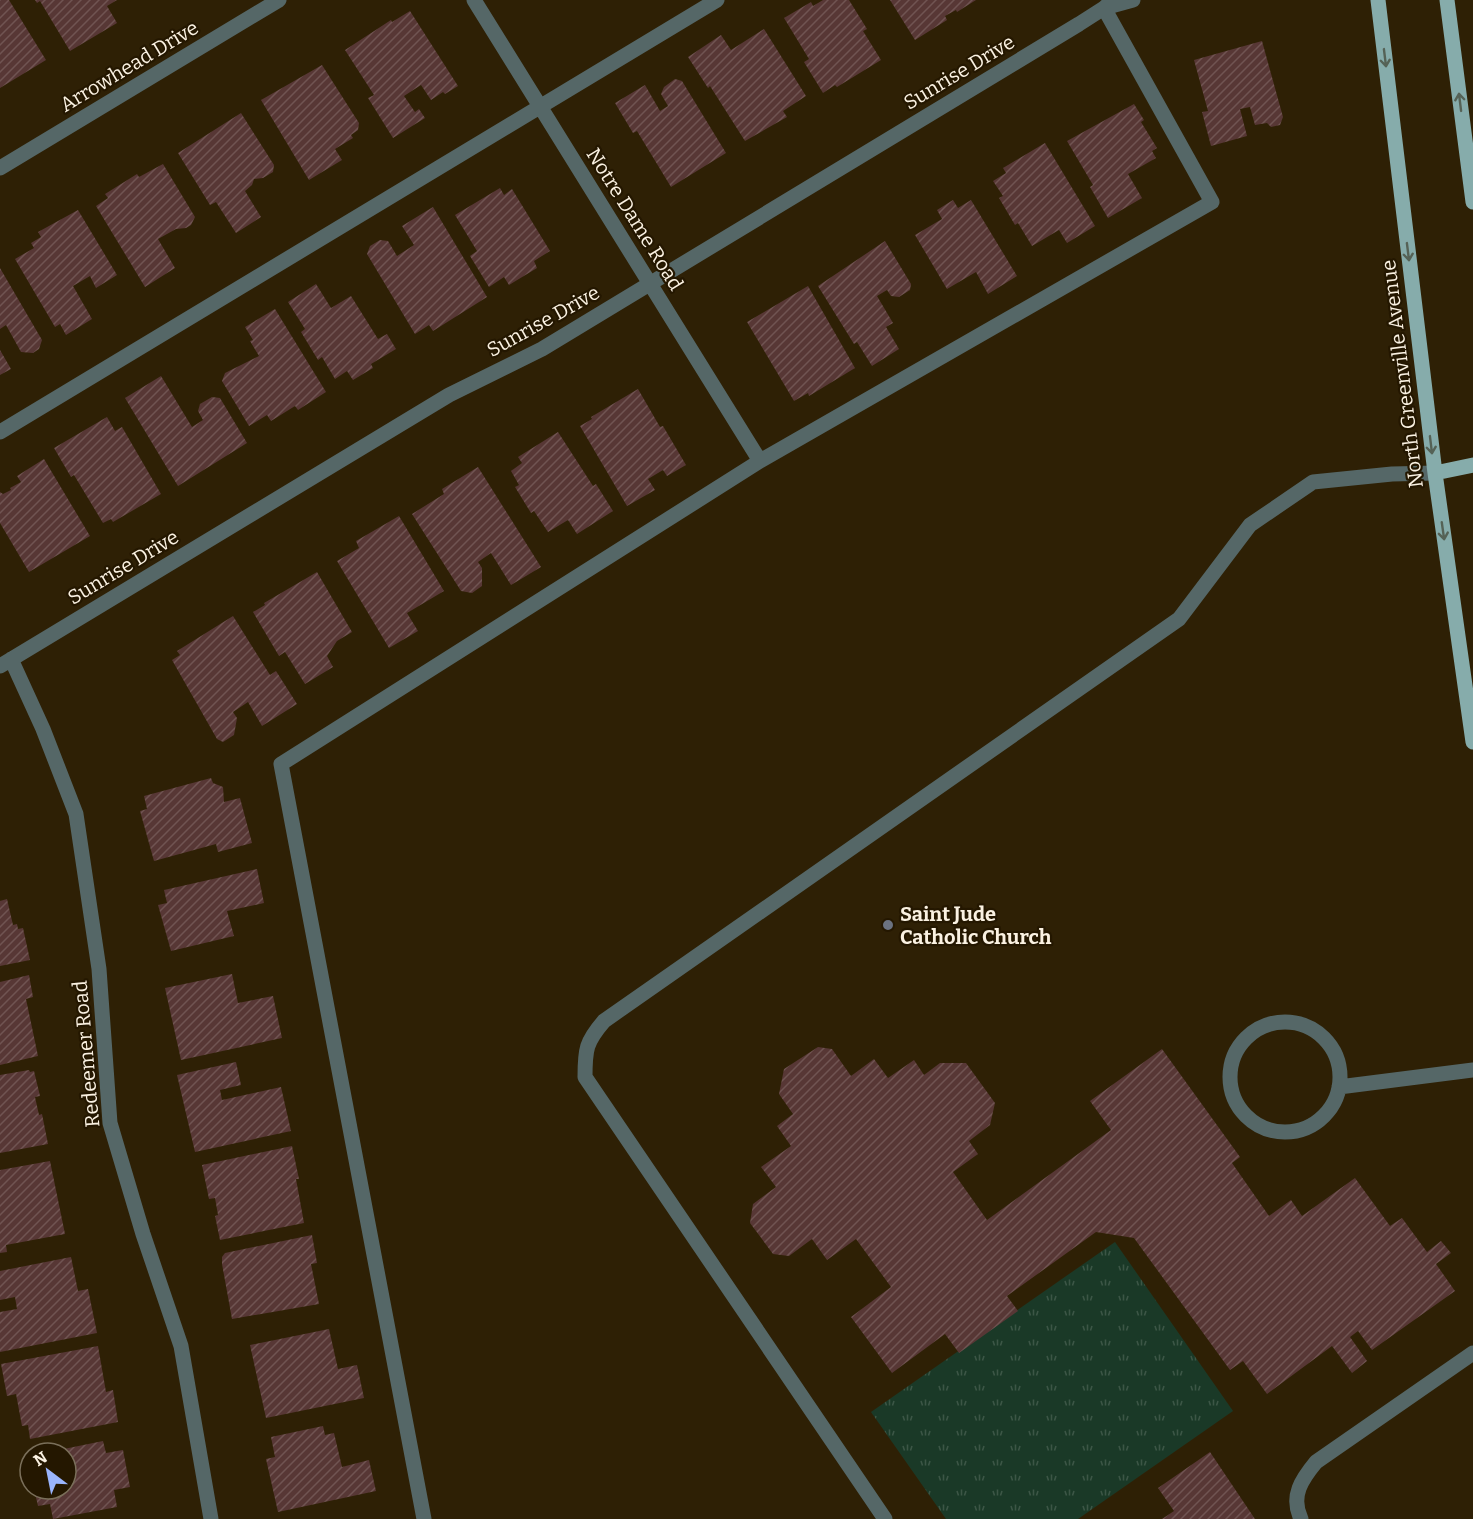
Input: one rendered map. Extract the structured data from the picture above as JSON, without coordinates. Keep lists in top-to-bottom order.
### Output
{
  "streets": {
    "main road": ["North Greenville Avenue"],
    "street": [
      "Arrowhead Drive",
      "Sunrise Drive",
      "Notre Dame Road",
      "Redeemer Road"
    ]
  },
  "crossings": [
    ["Sunrise Drive", "Notre Dame Road"],
    ["Sunrise Drive", "Redeemer Road"]
  ],
  "one_way": ["North Greenville Avenue"],
  "places": ["Saint Jude Catholic Church"],
  "north": "top left"
}
